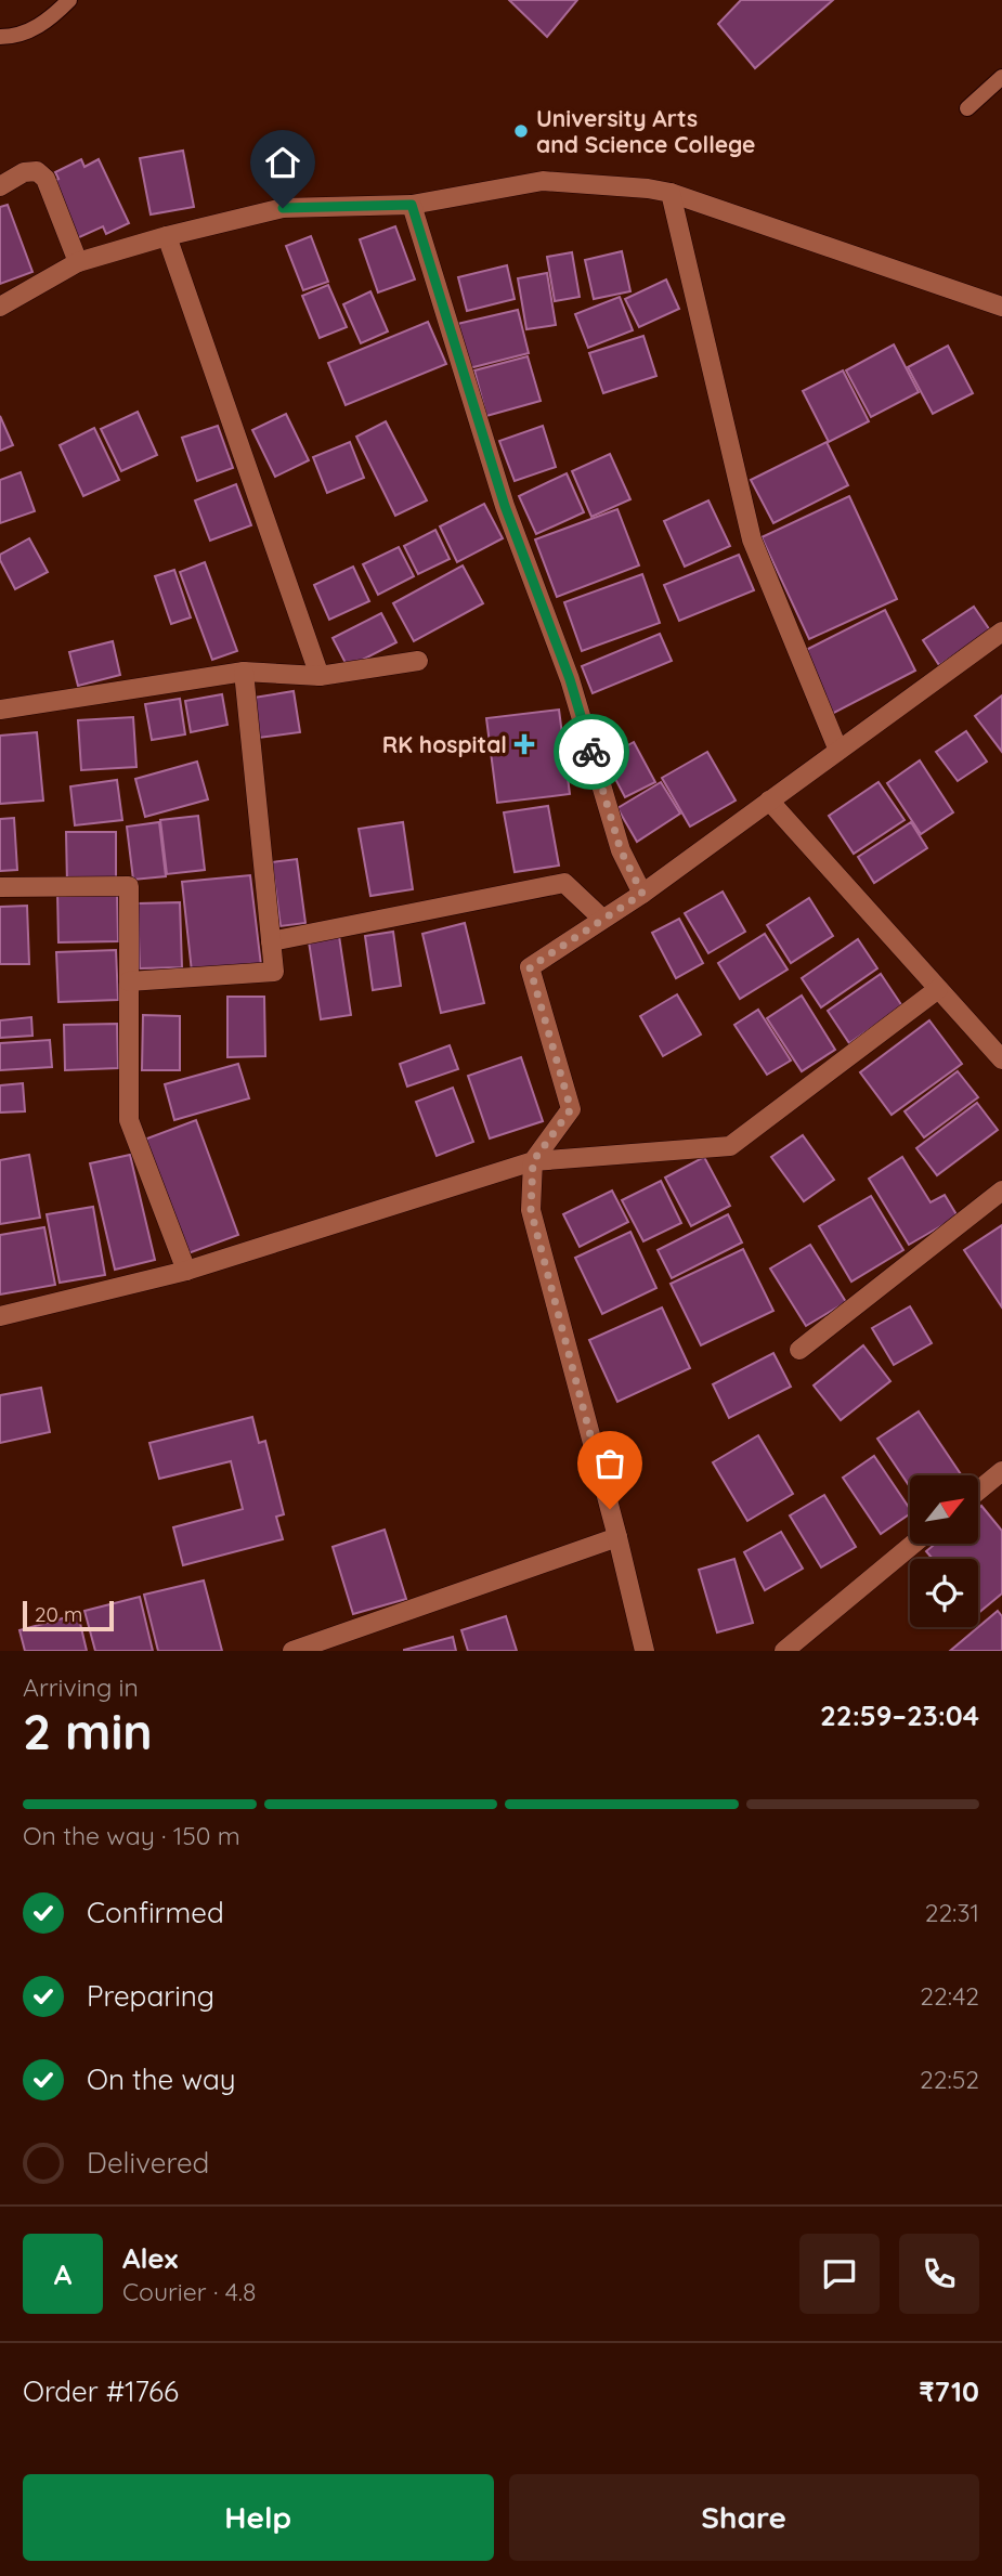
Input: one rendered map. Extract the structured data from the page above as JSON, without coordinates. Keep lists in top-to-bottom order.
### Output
{
  "places": {
    "other": ["University Arts and Science College"],
    "health": ["RK hospital"]
  },
  "scale_bar": "20 m",
  "north": "top right",
  "page": {
    "scale": "20 m",
    "heading": ["2 min", "Arriving in", "22:59–23:04"],
    "panel": [
      "Alex",
      "Courier · 4.8",
      "Order #1766",
      "₹710"
    ],
    "bar": "On the way · 150 m",
    "list": [
      ["Confirmed", "22:31"],
      ["Preparing", "22:42"],
      ["On the way", "22:52"],
      "Delivered"
    ],
    "round": "A",
    "buttons": ["Help", "Share"]
  }
}
